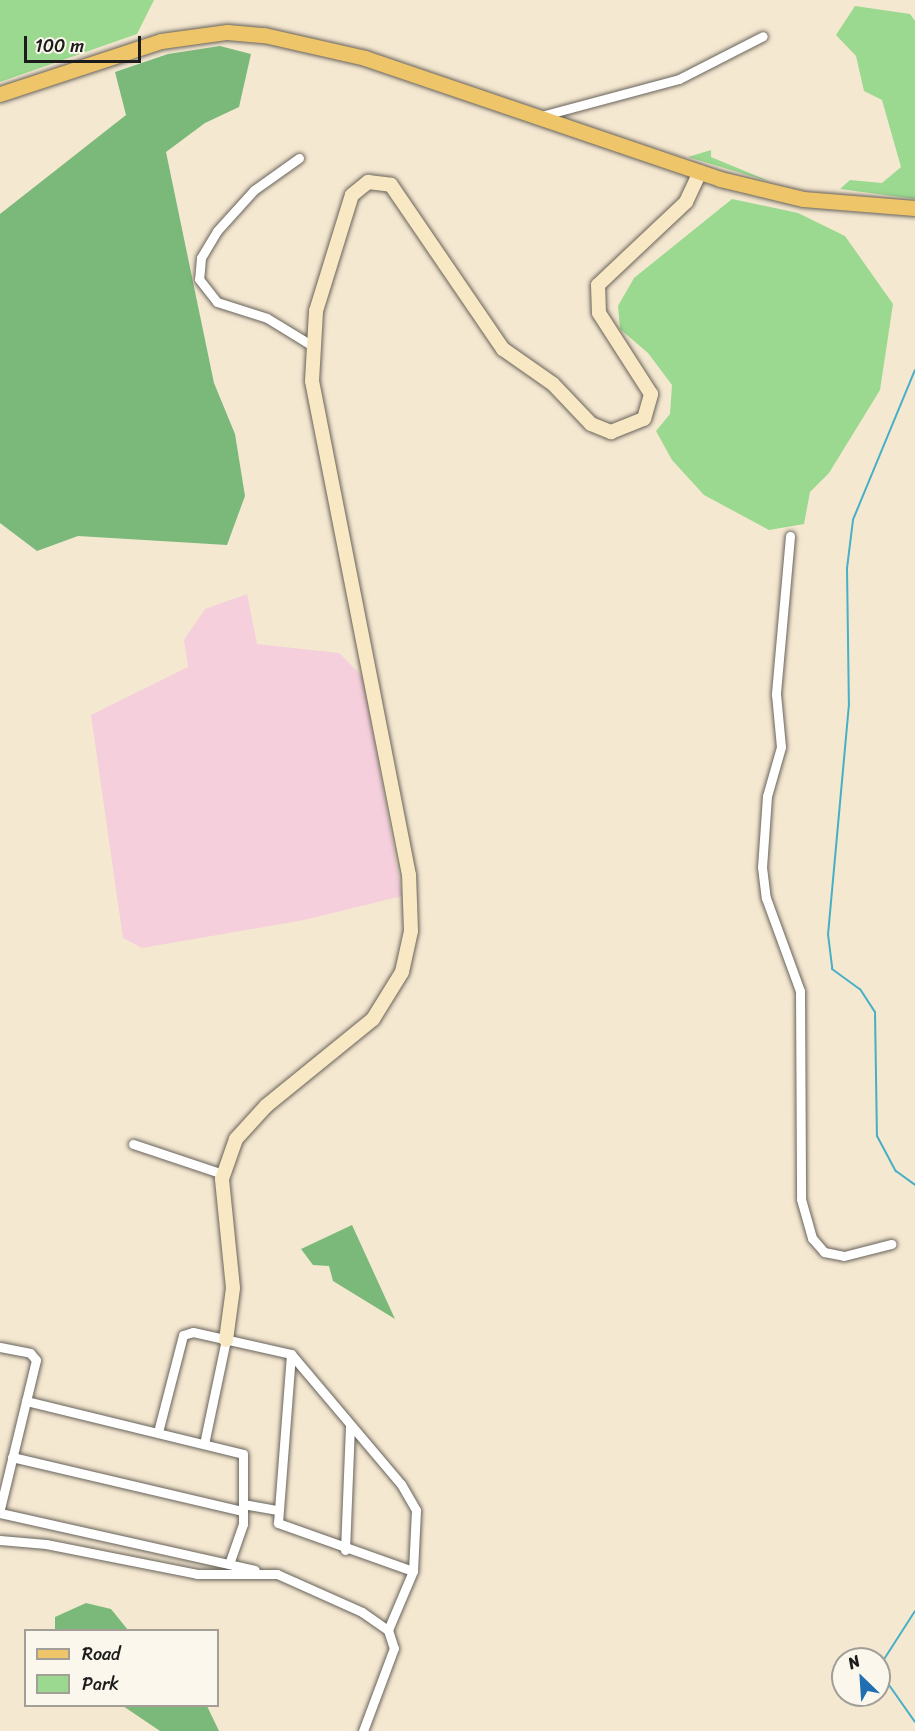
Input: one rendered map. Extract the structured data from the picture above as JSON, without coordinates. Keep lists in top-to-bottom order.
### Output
{
  "legend": ["Road", "Park"],
  "scale_bar": "100 m",
  "north": "top left"
}
